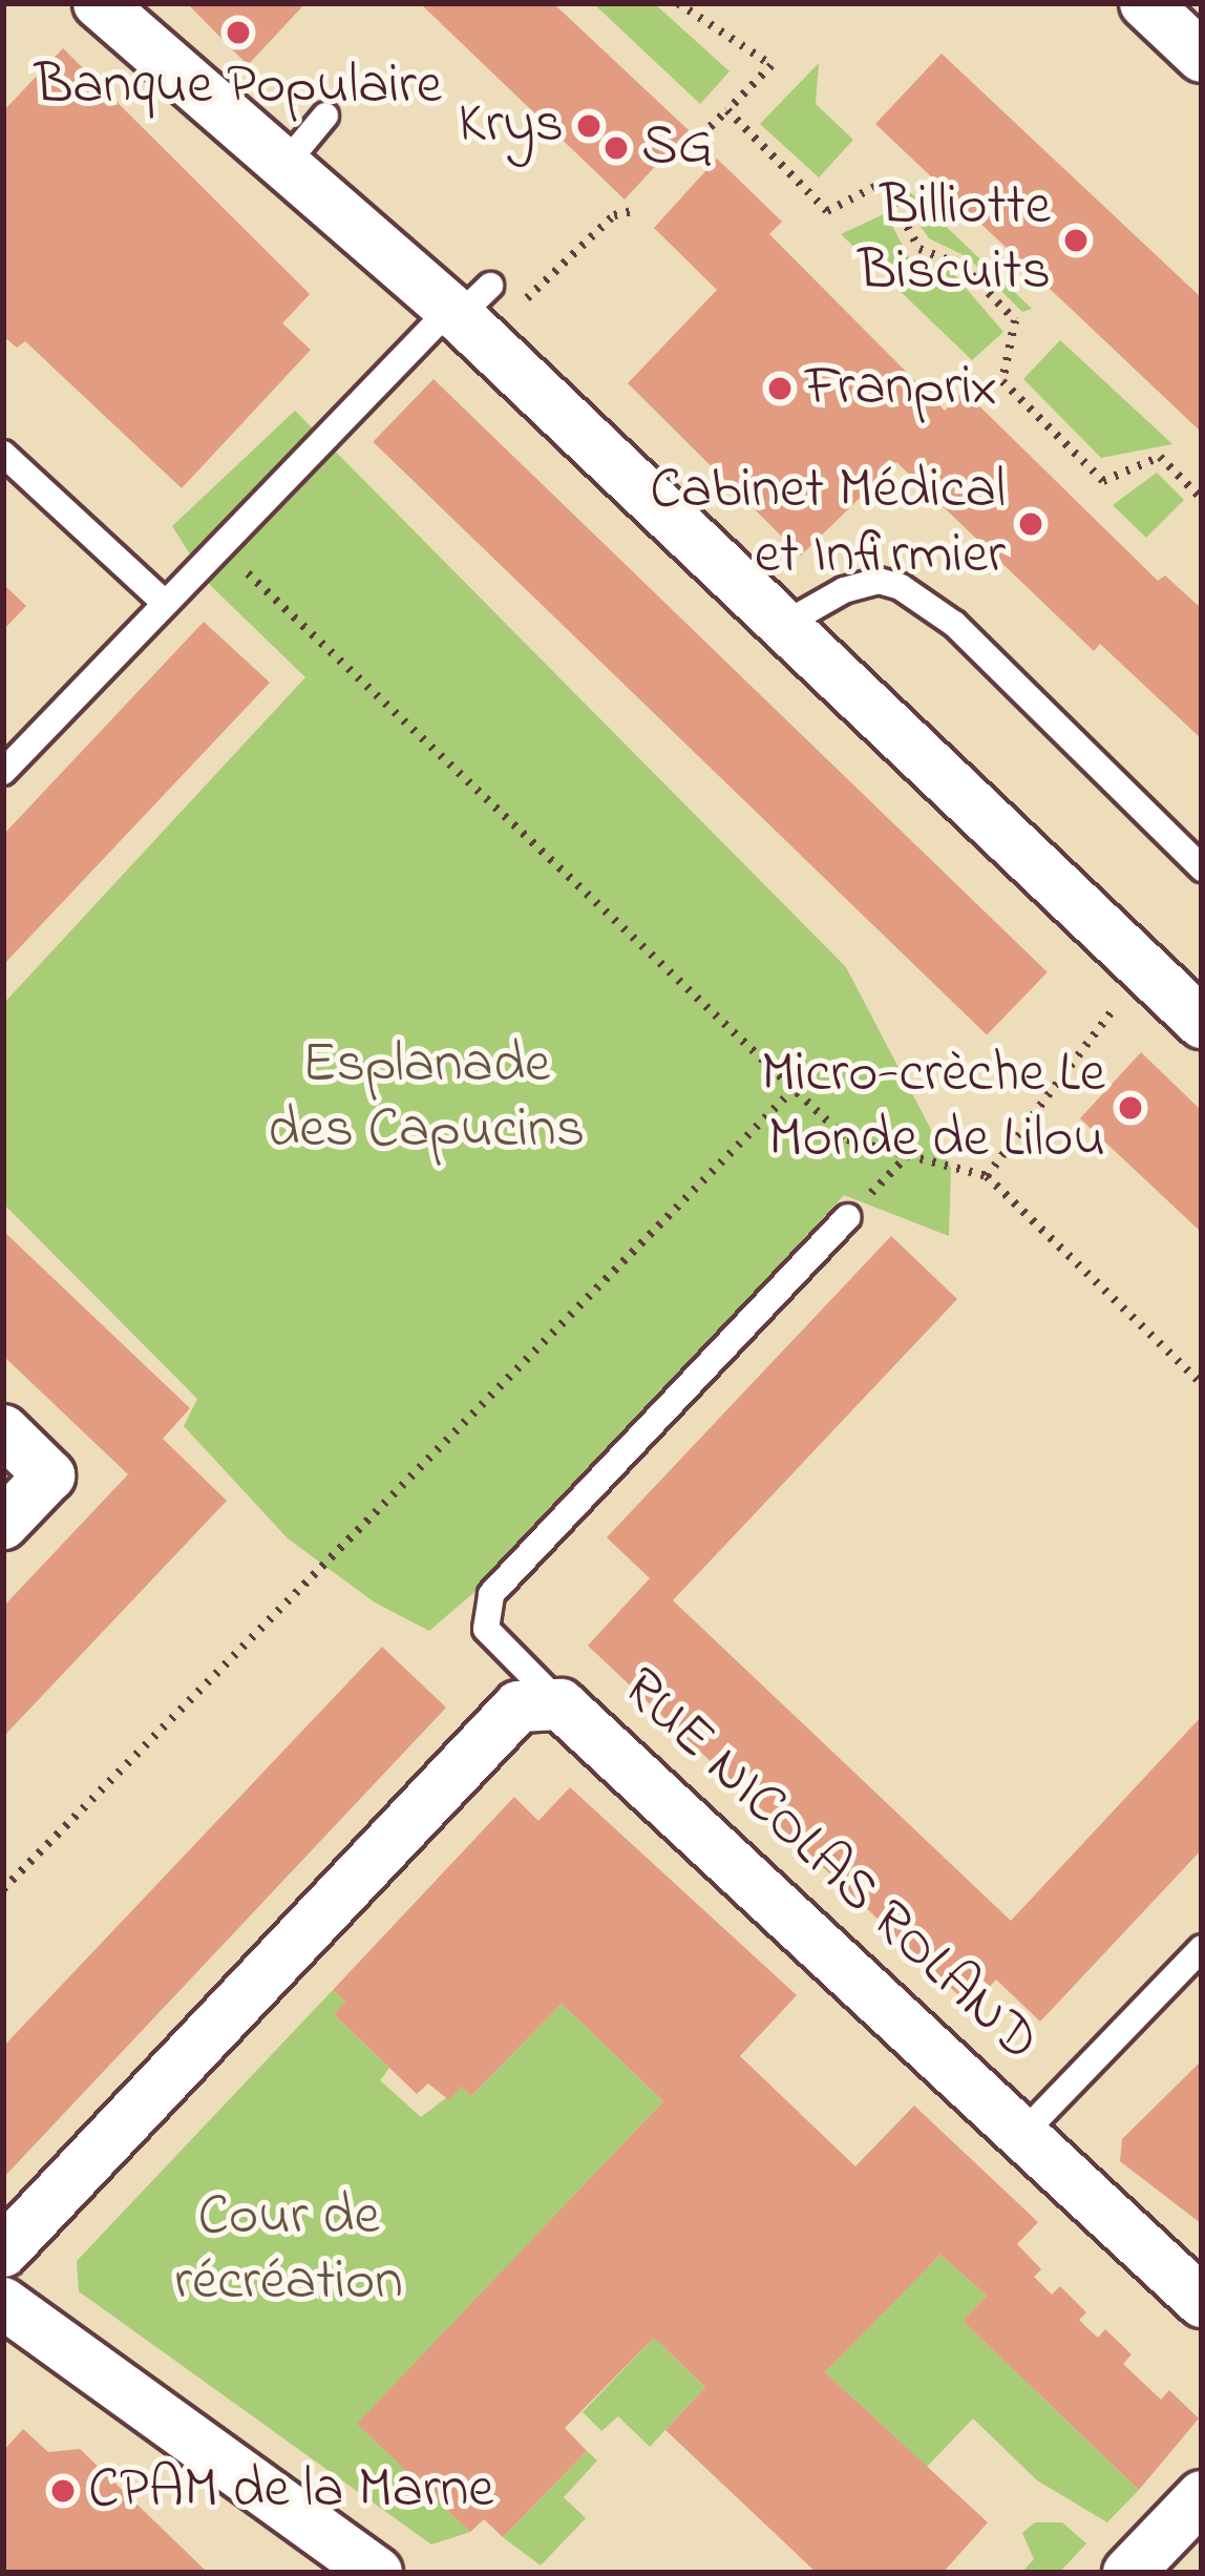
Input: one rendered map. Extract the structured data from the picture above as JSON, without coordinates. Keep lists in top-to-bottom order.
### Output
{
  "streets": {
    "street": ["RUE NICOLAS ROLAND"]
  },
  "parks": ["Esplanade des Capucins", "Cour de récréation"],
  "places": [
    "Banque Populaire",
    "Krys",
    "SG",
    "Billiotte Biscuits",
    "Franprix",
    "Cabinet Médical et Infirmier",
    "Micro-crèche Le Monde de Lilou",
    "CPAM de la Marne"
  ]
}
